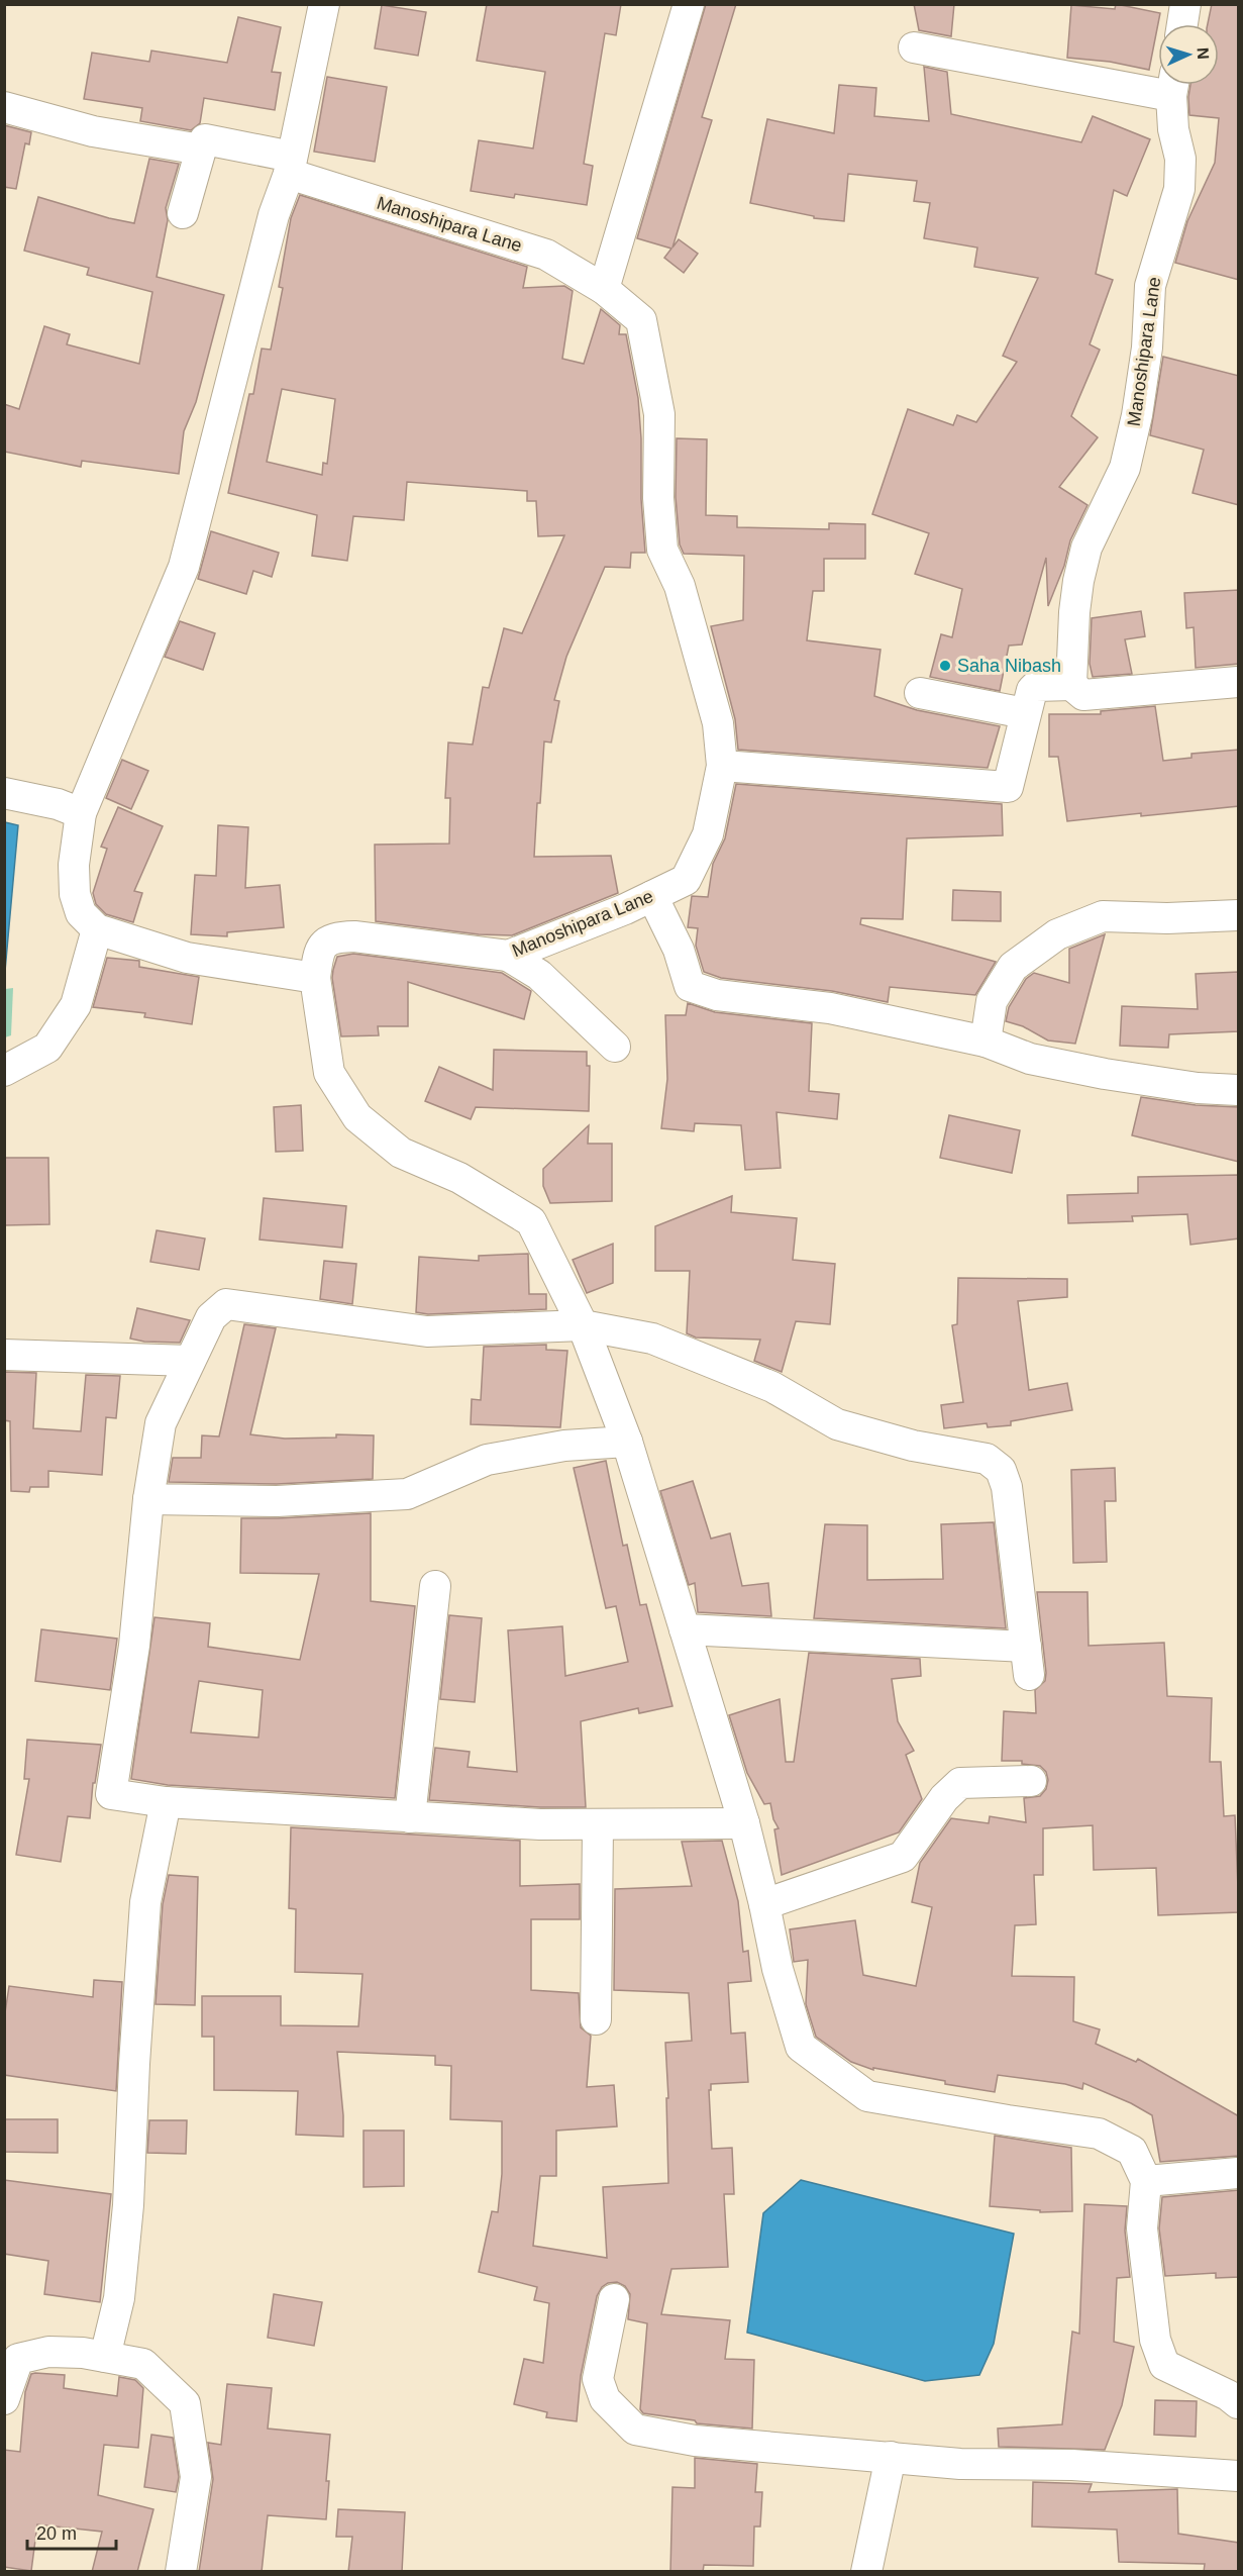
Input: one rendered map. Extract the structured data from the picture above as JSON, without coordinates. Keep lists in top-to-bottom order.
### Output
{
  "streets": {
    "street": ["Manoshipara Lane"]
  },
  "places": ["Saha Nibash"],
  "scale_bar": "20 m",
  "north": "right"
}
